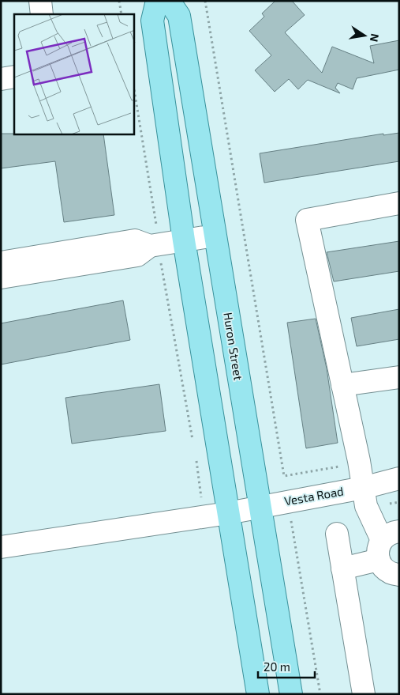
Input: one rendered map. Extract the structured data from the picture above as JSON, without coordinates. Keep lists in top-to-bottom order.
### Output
{
  "streets": {
    "main road": ["Huron Street"],
    "street": ["Vesta Road"]
  },
  "crossings": [
    ["Huron Street", "Vesta Road"]
  ],
  "scale_bar": "20 m",
  "north": "right"
}
